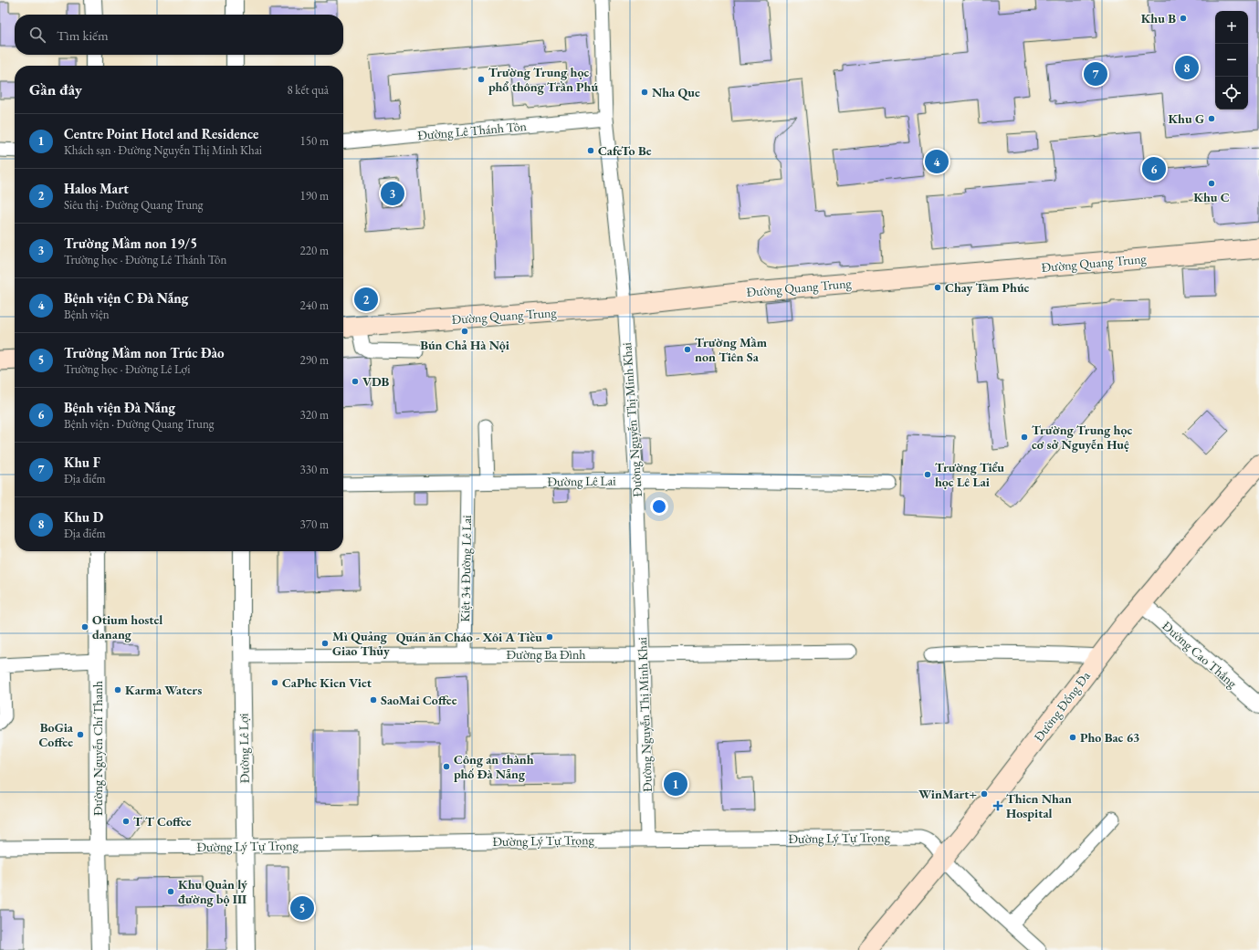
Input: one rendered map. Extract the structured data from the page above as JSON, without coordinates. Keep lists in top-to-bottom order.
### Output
{
  "streets": {
    "main road": ["Đường Quang Trung", "Đường Đống Đa"],
    "street": [
      "Đường Lê Thánh Tôn",
      "Đường Nguyễn Thị Minh Khai",
      "Đường Lê Lai",
      "Kiệt 34 Đường Lê Lai",
      "Đường Ba Đình",
      "Đường Cao Thắng",
      "Đường Nguyễn Chí Thanh",
      "Đường Lê Lợi",
      "Đường Lý Tự Trọng"
    ]
  },
  "crossings": [
    ["Đường Lê Thánh Tôn", "Đường Nguyễn Thị Minh Khai"],
    ["Đường Quang Trung", "Đường Nguyễn Thị Minh Khai"],
    ["Đường Nguyễn Thị Minh Khai", "Đường Lê Lai"],
    ["Đường Nguyễn Thị Minh Khai", "Đường Ba Đình"],
    ["Đường Nguyễn Thị Minh Khai", "Đường Lý Tự Trọng"],
    ["Đường Lê Lai", "Kiệt 34 Đường Lê Lai"],
    ["Kiệt 34 Đường Lê Lai", "Đường Ba Đình"],
    ["Đường Ba Đình", "Đường Lê Lợi"],
    ["Đường Cao Thắng", "Đường Đống Đa"],
    ["Đường Đống Đa", "Đường Lý Tự Trọng"],
    ["Đường Nguyễn Chí Thanh", "Đường Lý Tự Trọng"],
    ["Đường Lê Lợi", "Đường Lý Tự Trọng"]
  ],
  "places": {
    "other": [
      "Khu B",
      "Trường Trung học phổ thông Trần Phú",
      "Nha Que",
      "Khu G",
      "CafeTo Be",
      "Khu C",
      "Chay Tâm Phúc",
      "Bún Chả Hà Nội",
      "Trường Mầm non Tiên Sa",
      "VDB",
      "Trường Trung học cơ sở Nguyễn Huệ",
      "Trường Tiểu học Lê Lai",
      "Otium hostel danang",
      "Quán ăn Cháo - Xôi A Tiều",
      "Mì Quảng Giao Thủy",
      "CaPhe Kien Viet",
      "Karma Waters",
      "SaoMai Coffee",
      "BoGia Coffee",
      "Pho Bac 63",
      "Công an thành phố Đà Nẵng",
      "WinMart+",
      "T T Coffee",
      "Khu Quản lý đường bộ III"
    ],
    "health": ["Thien Nhan Hospital"]
  },
  "page": {
    "map_buttons": ["+", "−"],
    "search": "Tìm kiếm",
    "pins": [
      "8",
      "7",
      "4",
      "6",
      "3",
      "2",
      "1",
      "5"
    ],
    "heading": ["Gần đây", "8 kết quả"],
    "list": [
      {
        "mark": "1",
        "name": "Centre Point Hotel and Residence",
        "note": "Khách sạn · Đường Nguyễn Thị Minh Khai",
        "value": "150 m"
      },
      {
        "mark": "2",
        "name": "Halos Mart",
        "note": "Siêu thị · Đường Quang Trung",
        "value": "190 m"
      },
      {
        "mark": "3",
        "name": "Trường Mầm non 19/5",
        "note": "Trường học · Đường Lê Thánh Tôn",
        "value": "220 m"
      },
      {
        "mark": "4",
        "name": "Bệnh viện C Đà Nẵng",
        "note": "Bệnh viện",
        "value": "240 m"
      },
      {
        "mark": "5",
        "name": "Trường Mầm non Trúc Đào",
        "note": "Trường học · Đường Lê Lợi",
        "value": "290 m"
      },
      {
        "mark": "6",
        "name": "Bệnh viện Đà Nẵng",
        "note": "Bệnh viện · Đường Quang Trung",
        "value": "320 m"
      },
      {
        "mark": "7",
        "name": "Khu F",
        "note": "Địa điểm",
        "value": "330 m"
      },
      {
        "mark": "8",
        "name": "Khu D",
        "note": "Địa điểm",
        "value": "370 m"
      }
    ]
  }
}
